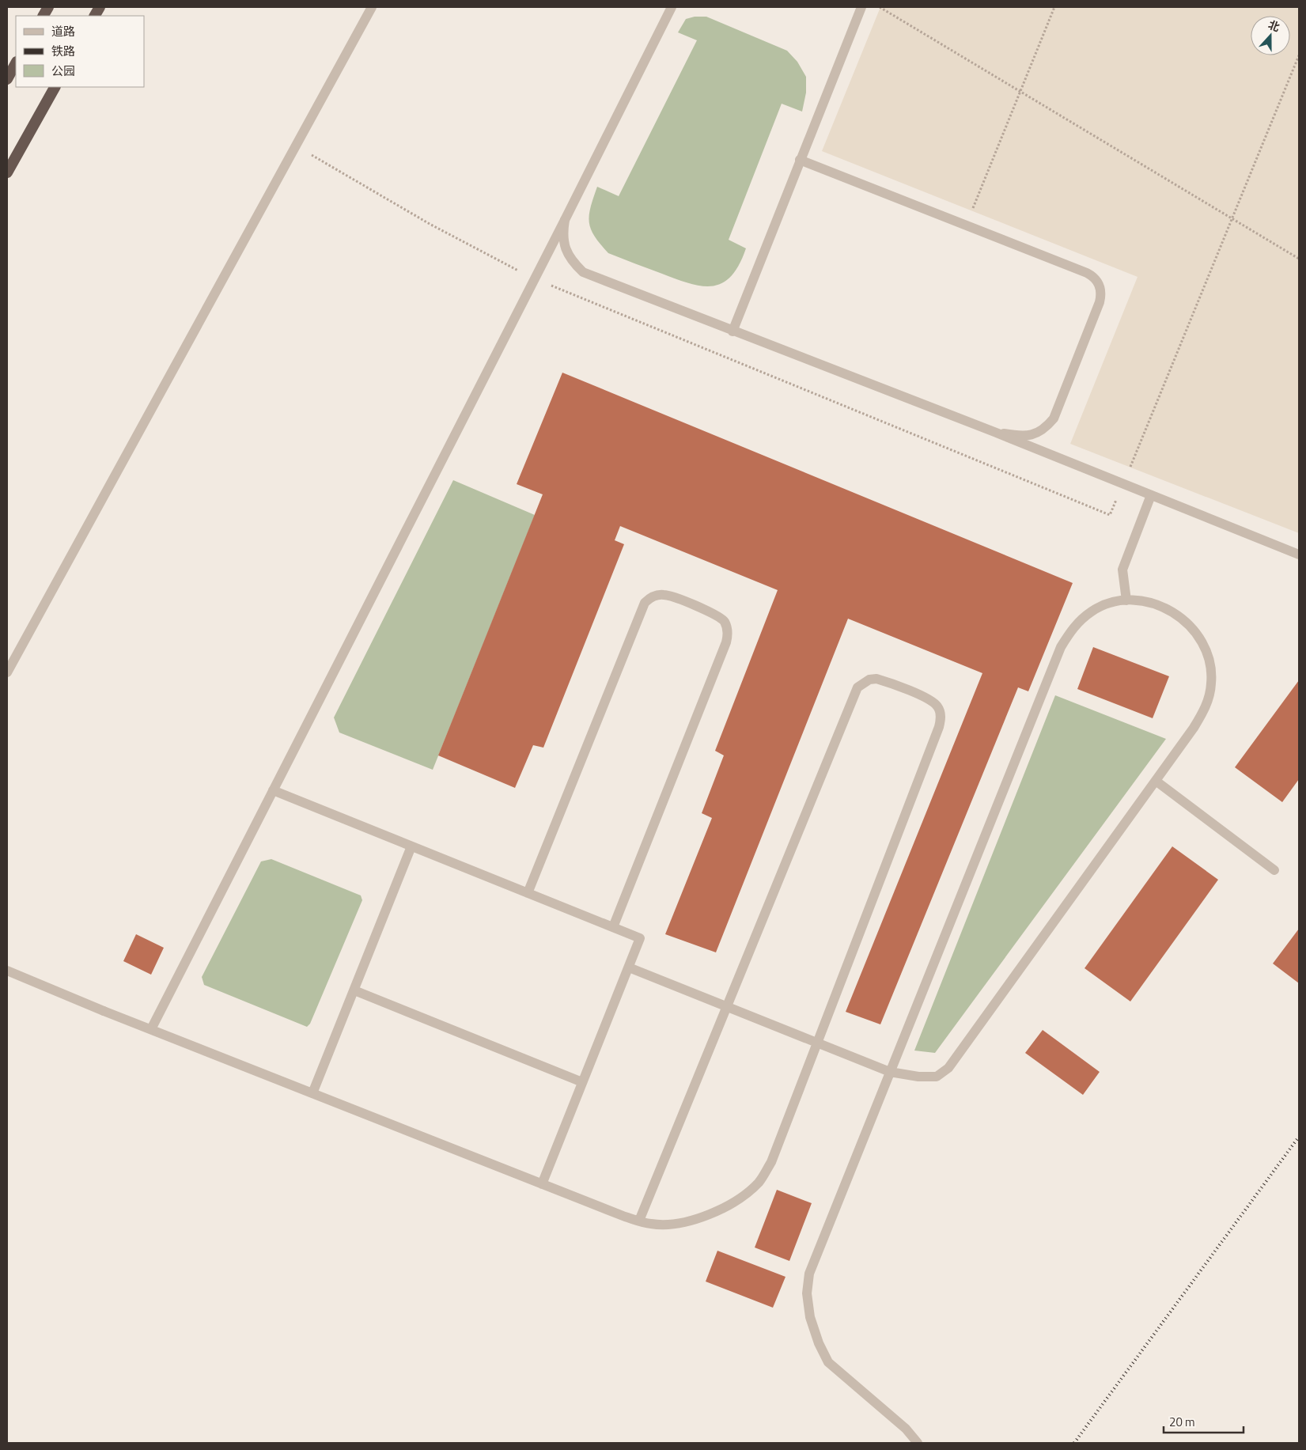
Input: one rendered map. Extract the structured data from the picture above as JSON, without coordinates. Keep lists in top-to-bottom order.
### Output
{
  "legend": ["道路", "铁路", "公园"],
  "scale_bar": "20 m",
  "north": "top"
}
